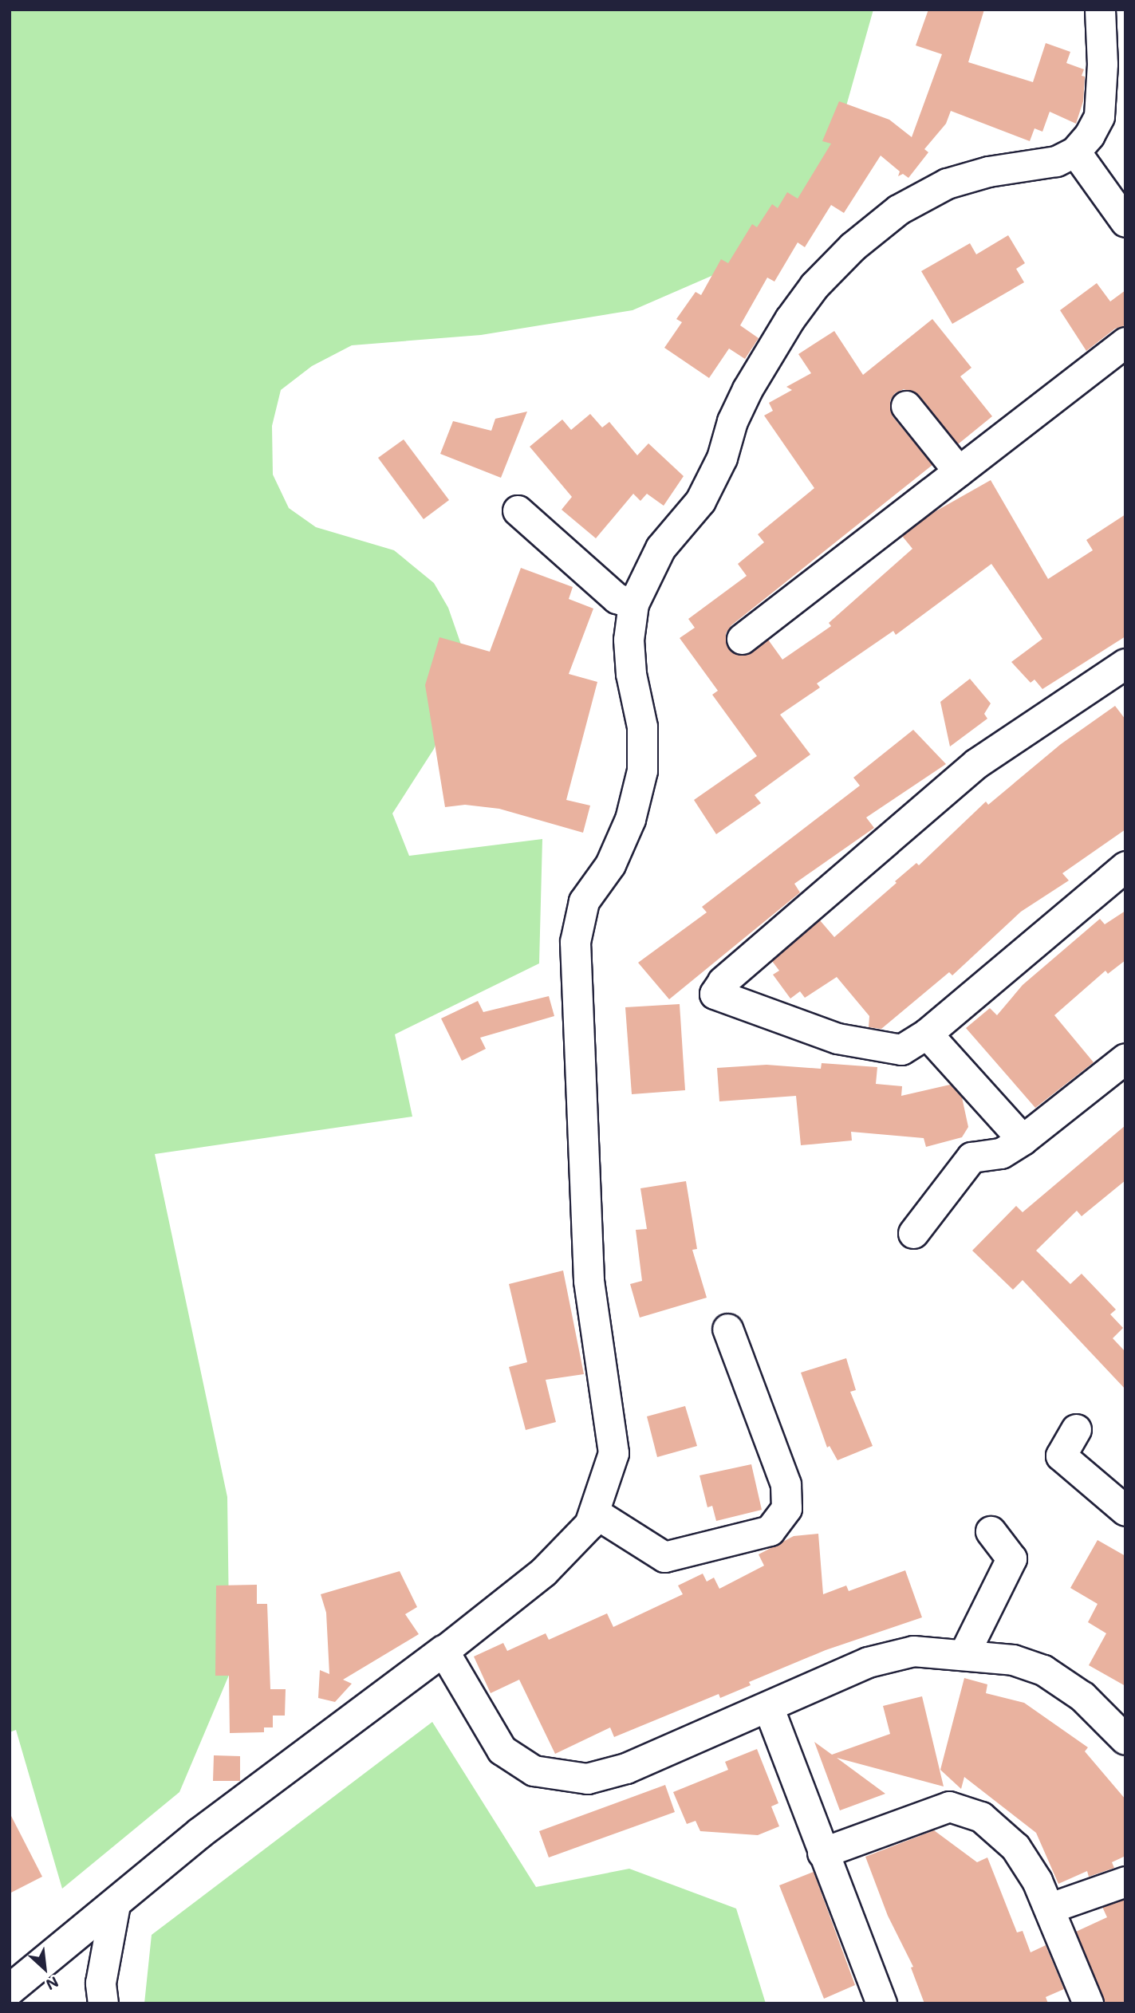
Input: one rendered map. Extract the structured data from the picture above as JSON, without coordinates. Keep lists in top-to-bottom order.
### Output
{
  "north": "bottom right"
}
